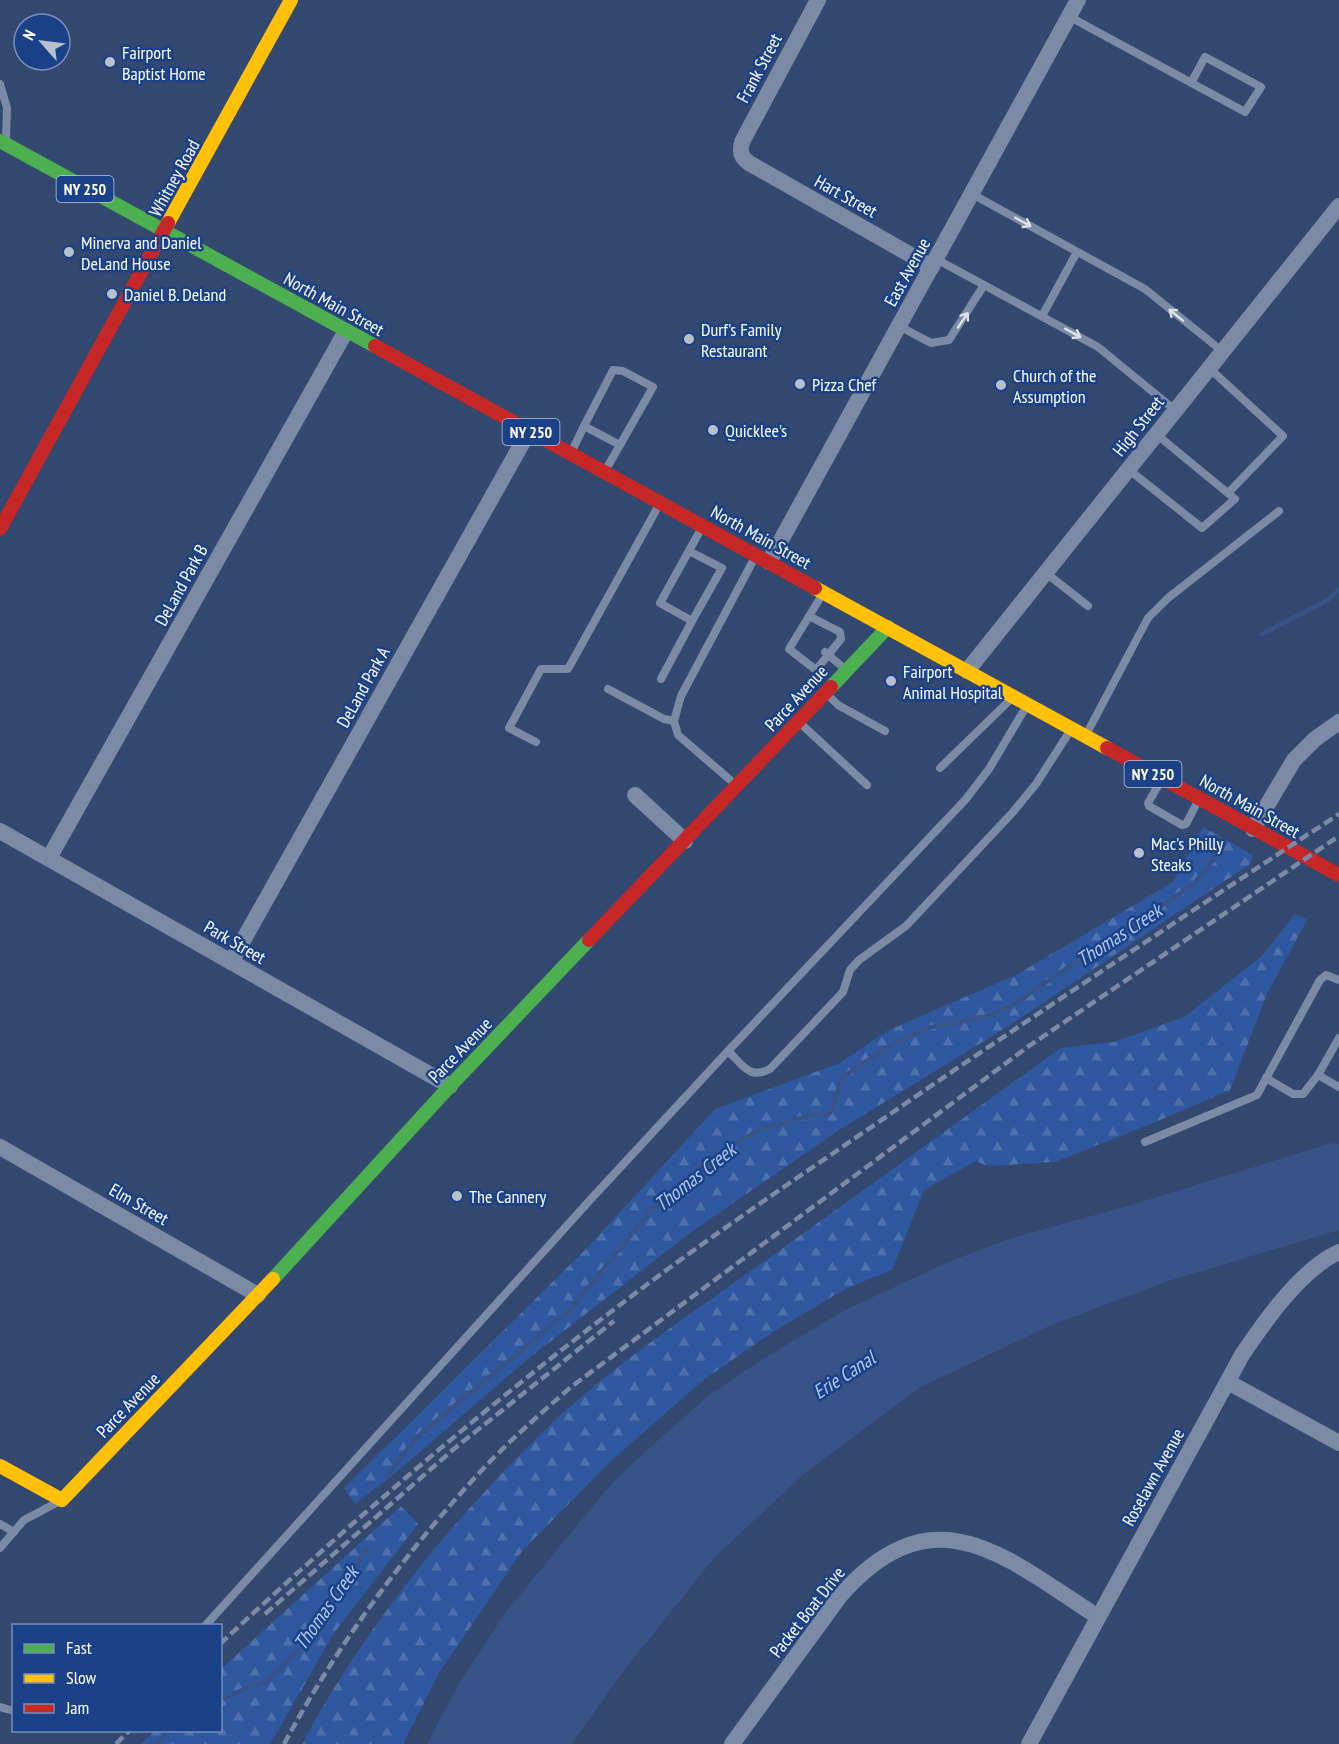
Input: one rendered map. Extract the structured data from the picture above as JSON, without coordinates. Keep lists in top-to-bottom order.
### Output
{
  "streets": {
    "main road": [
      "Whitney Road",
      "NY 250",
      "North Main Street",
      "Parce Avenue"
    ],
    "street": [
      "Frank Street",
      "Hart Street",
      "East Avenue",
      "High Street",
      "DeLand Park B",
      "DeLand Park A",
      "Park Street",
      "Elm Street",
      "Roselawn Avenue",
      "Packet Boat Drive"
    ]
  },
  "crossings": [
    ["Frank Street", "Hart Street"],
    ["Whitney Road", "NY 250"],
    ["Whitney Road", "North Main Street"],
    ["NY 250", "North Main Street"],
    ["Hart Street", "East Avenue"],
    ["East Avenue", "North Main Street"],
    ["North Main Street", "High Street"],
    ["North Main Street", "DeLand Park B"],
    ["North Main Street", "DeLand Park A"],
    ["North Main Street", "Parce Avenue"],
    ["DeLand Park B", "Park Street"],
    ["DeLand Park A", "Park Street"],
    ["Parce Avenue", "Park Street"],
    ["Parce Avenue", "Elm Street"],
    ["Roselawn Avenue", "Packet Boat Drive"]
  ],
  "water": ["Thomas Creek", "Erie Canal"],
  "places": [
    "Fairport Baptist Home",
    "Minerva and Daniel DeLand House",
    "Daniel B. Deland",
    "Durf's Family Restaurant",
    "Pizza Chef",
    "Church of the Assumption",
    "Quicklee's",
    "Fairport Animal Hospital",
    "Mac's Philly Steaks",
    "The Cannery"
  ],
  "legend": ["Fast", "Slow", "Jam"],
  "north": "top left"
}
